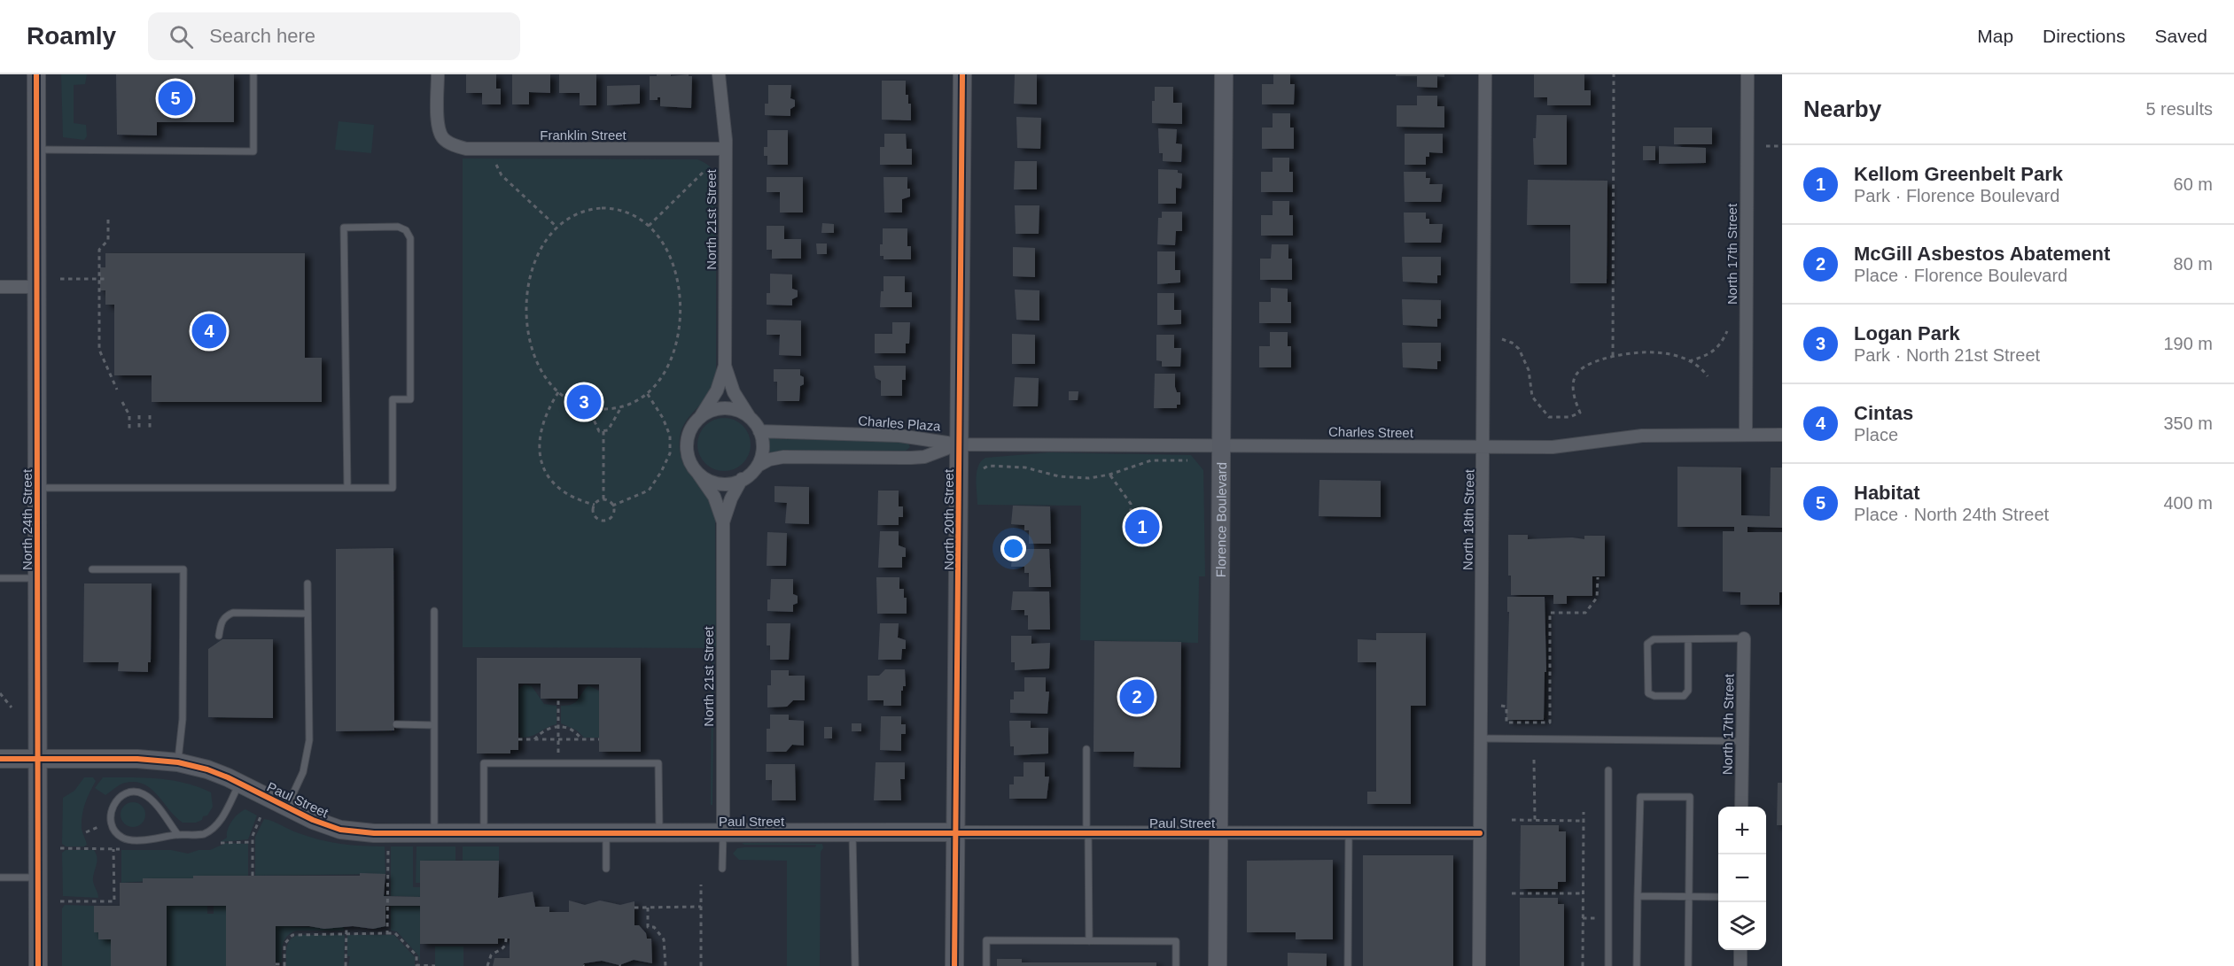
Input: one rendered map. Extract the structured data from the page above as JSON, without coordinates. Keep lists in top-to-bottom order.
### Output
{
  "streets": {
    "street": [
      "Franklin Street",
      "North 21st Street",
      "North 17th Street",
      "Charles Plaza",
      "Charles Street",
      "North 24th Street",
      "North 20th Street",
      "Florence Boulevard",
      "North 18th Street",
      "Paul Street"
    ]
  },
  "crossings": [
    ["Franklin Street", "North 21st Street"],
    ["North 21st Street", "Paul Street"],
    ["North 17th Street", "Charles Street"],
    ["Charles Plaza", "Charles Street"],
    ["Charles Plaza", "North 20th Street"],
    ["Charles Street", "North 20th Street"],
    ["Charles Street", "Florence Boulevard"],
    ["Charles Street", "North 18th Street"],
    ["North 24th Street", "Paul Street"],
    ["North 20th Street", "Paul Street"],
    ["Florence Boulevard", "Paul Street"],
    ["North 18th Street", "Paul Street"]
  ],
  "page": {
    "header": "Roamly",
    "search": "Search here",
    "nav": ["Map", "Directions", "Saved"],
    "heading": ["Nearby", "5 results"],
    "pins": [
      "5",
      "4",
      "3",
      "1",
      "2"
    ],
    "list": [
      {
        "mark": "1",
        "name": "Kellom Greenbelt Park",
        "note": "Park · Florence Boulevard",
        "value": "60 m"
      },
      {
        "mark": "2",
        "name": "McGill Asbestos Abatement",
        "note": "Place · Florence Boulevard",
        "value": "80 m"
      },
      {
        "mark": "3",
        "name": "Logan Park",
        "note": "Park · North 21st Street",
        "value": "190 m"
      },
      {
        "mark": "4",
        "name": "Cintas",
        "note": "Place",
        "value": "350 m"
      },
      {
        "mark": "5",
        "name": "Habitat",
        "note": "Place · North 24th Street",
        "value": "400 m"
      }
    ],
    "map_buttons": ["+", "−"]
  }
}
